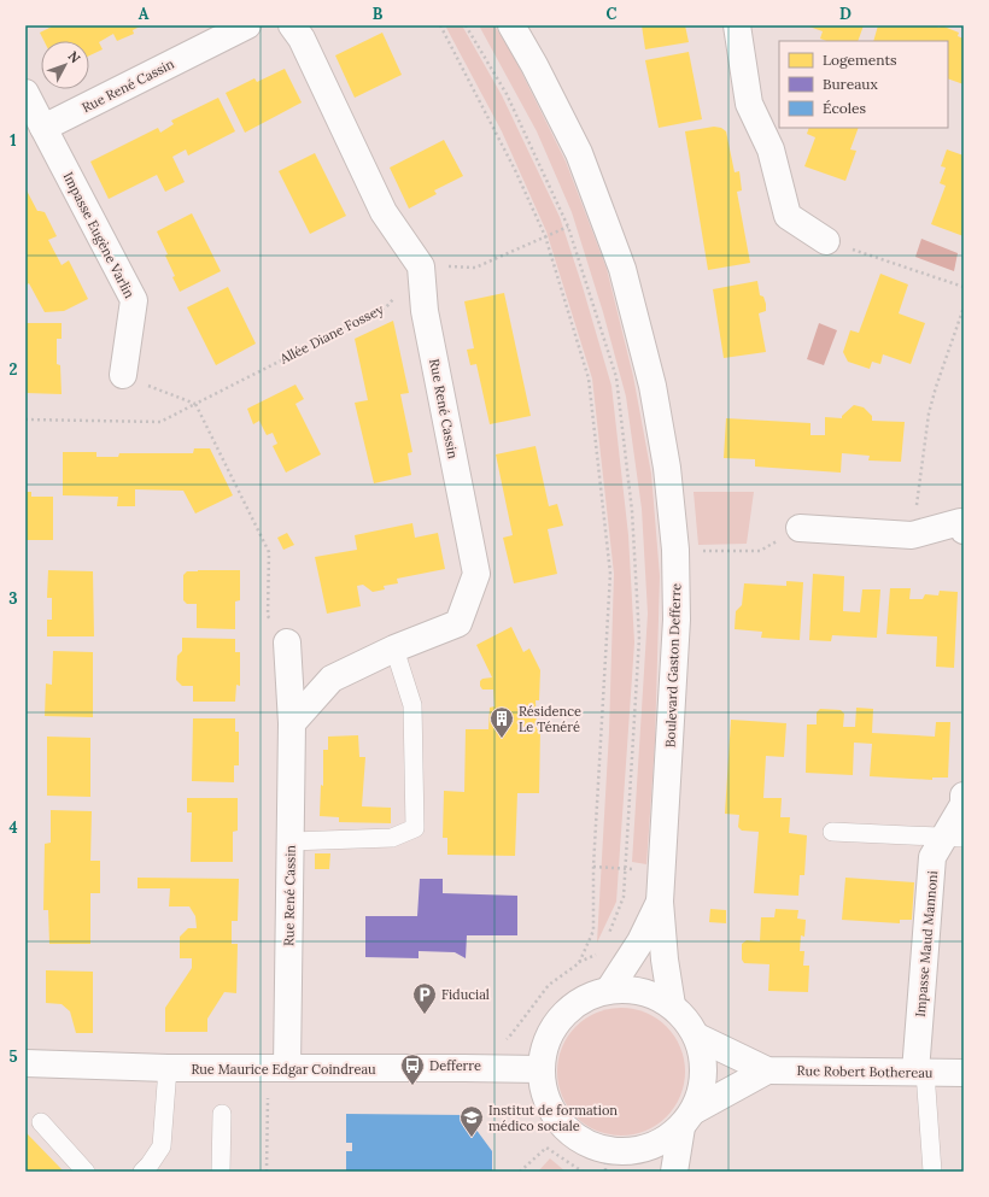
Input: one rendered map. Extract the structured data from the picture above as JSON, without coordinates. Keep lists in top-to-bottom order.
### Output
{
  "streets": {
    "street": [
      "Rue René Cassin",
      "Impasse Eugène Varlin",
      "Boulevard Gaston Defferre",
      "Impasse Maud Mannoni",
      "Rue Maurice Edgar Coindreau",
      "Rue Robert Bothereau"
    ],
    "path": ["Allée Diane Fossey"]
  },
  "crossings": [
    ["Rue René Cassin", "Impasse Eugène Varlin"],
    ["Rue René Cassin", "Allée Diane Fossey"],
    ["Rue René Cassin", "Rue Maurice Edgar Coindreau"],
    ["Boulevard Gaston Defferre", "Rue Maurice Edgar Coindreau"],
    ["Boulevard Gaston Defferre", "Rue Robert Bothereau"],
    ["Impasse Maud Mannoni", "Rue Robert Bothereau"],
    ["Rue Maurice Edgar Coindreau", "Rue Robert Bothereau"]
  ],
  "places": {
    "building": ["Résidence Le Ténéré"],
    "parking": ["Fiducial"],
    "bus stop": ["Defferre"],
    "school or university": ["Institut de formation médico sociale"]
  },
  "legend": ["Logements", "Bureaux", "Écoles"],
  "north": "top right",
  "grid": {
    "columns": [
      "A",
      "B",
      "C",
      "D"
    ],
    "rows": [
      "1",
      "2",
      "3",
      "4",
      "5"
    ]
  }
}
